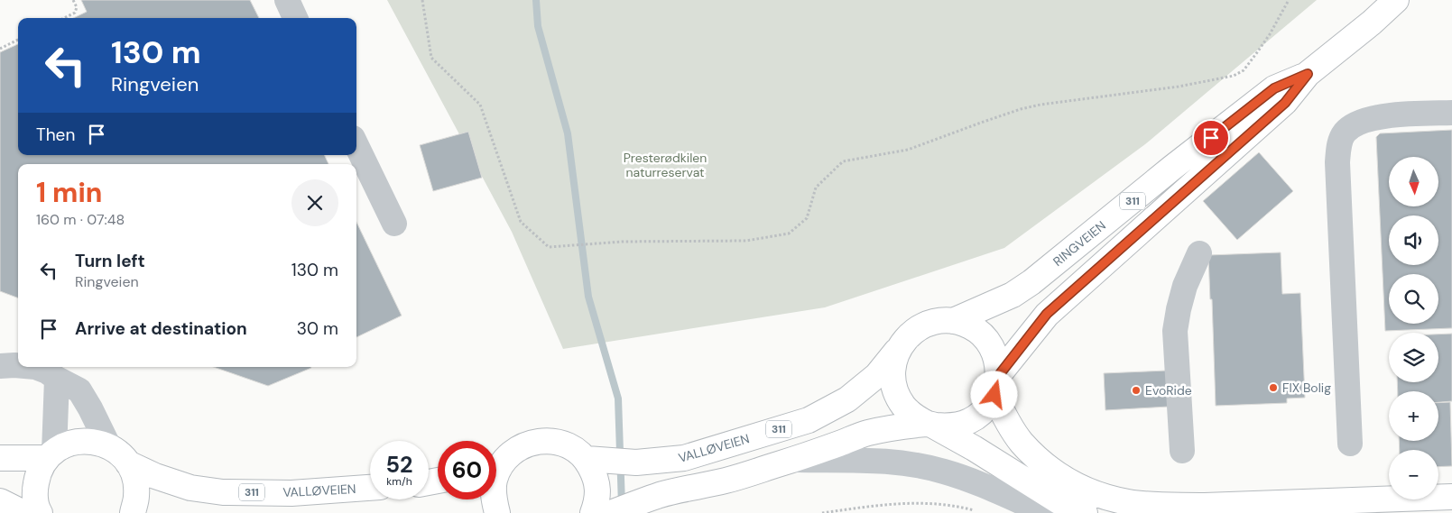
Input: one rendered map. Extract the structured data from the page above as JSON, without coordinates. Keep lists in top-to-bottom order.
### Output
{
  "streets": {
    "main road": ["311", "RINGVEIEN", "VALLØVEIEN"]
  },
  "crossings": [
    ["RINGVEIEN", "VALLØVEIEN"]
  ],
  "parks": ["Presterødkilen naturreservat"],
  "places": ["FIX Bolig", "EvoRide"],
  "north": "bottom",
  "page": {
    "turn": ["130 m", "Ringveien"],
    "then": "Then",
    "map_buttons": ["+", "−"],
    "heading": ["1 min", "160 m · 07:48"],
    "list": [
      {
        "name": "Turn left",
        "note": "Ringveien",
        "value": "130 m"
      },
      {
        "name": "Arrive at destination",
        "value": "30 m"
      }
    ],
    "speed": "52 km/h",
    "limit": "60"
  }
}
